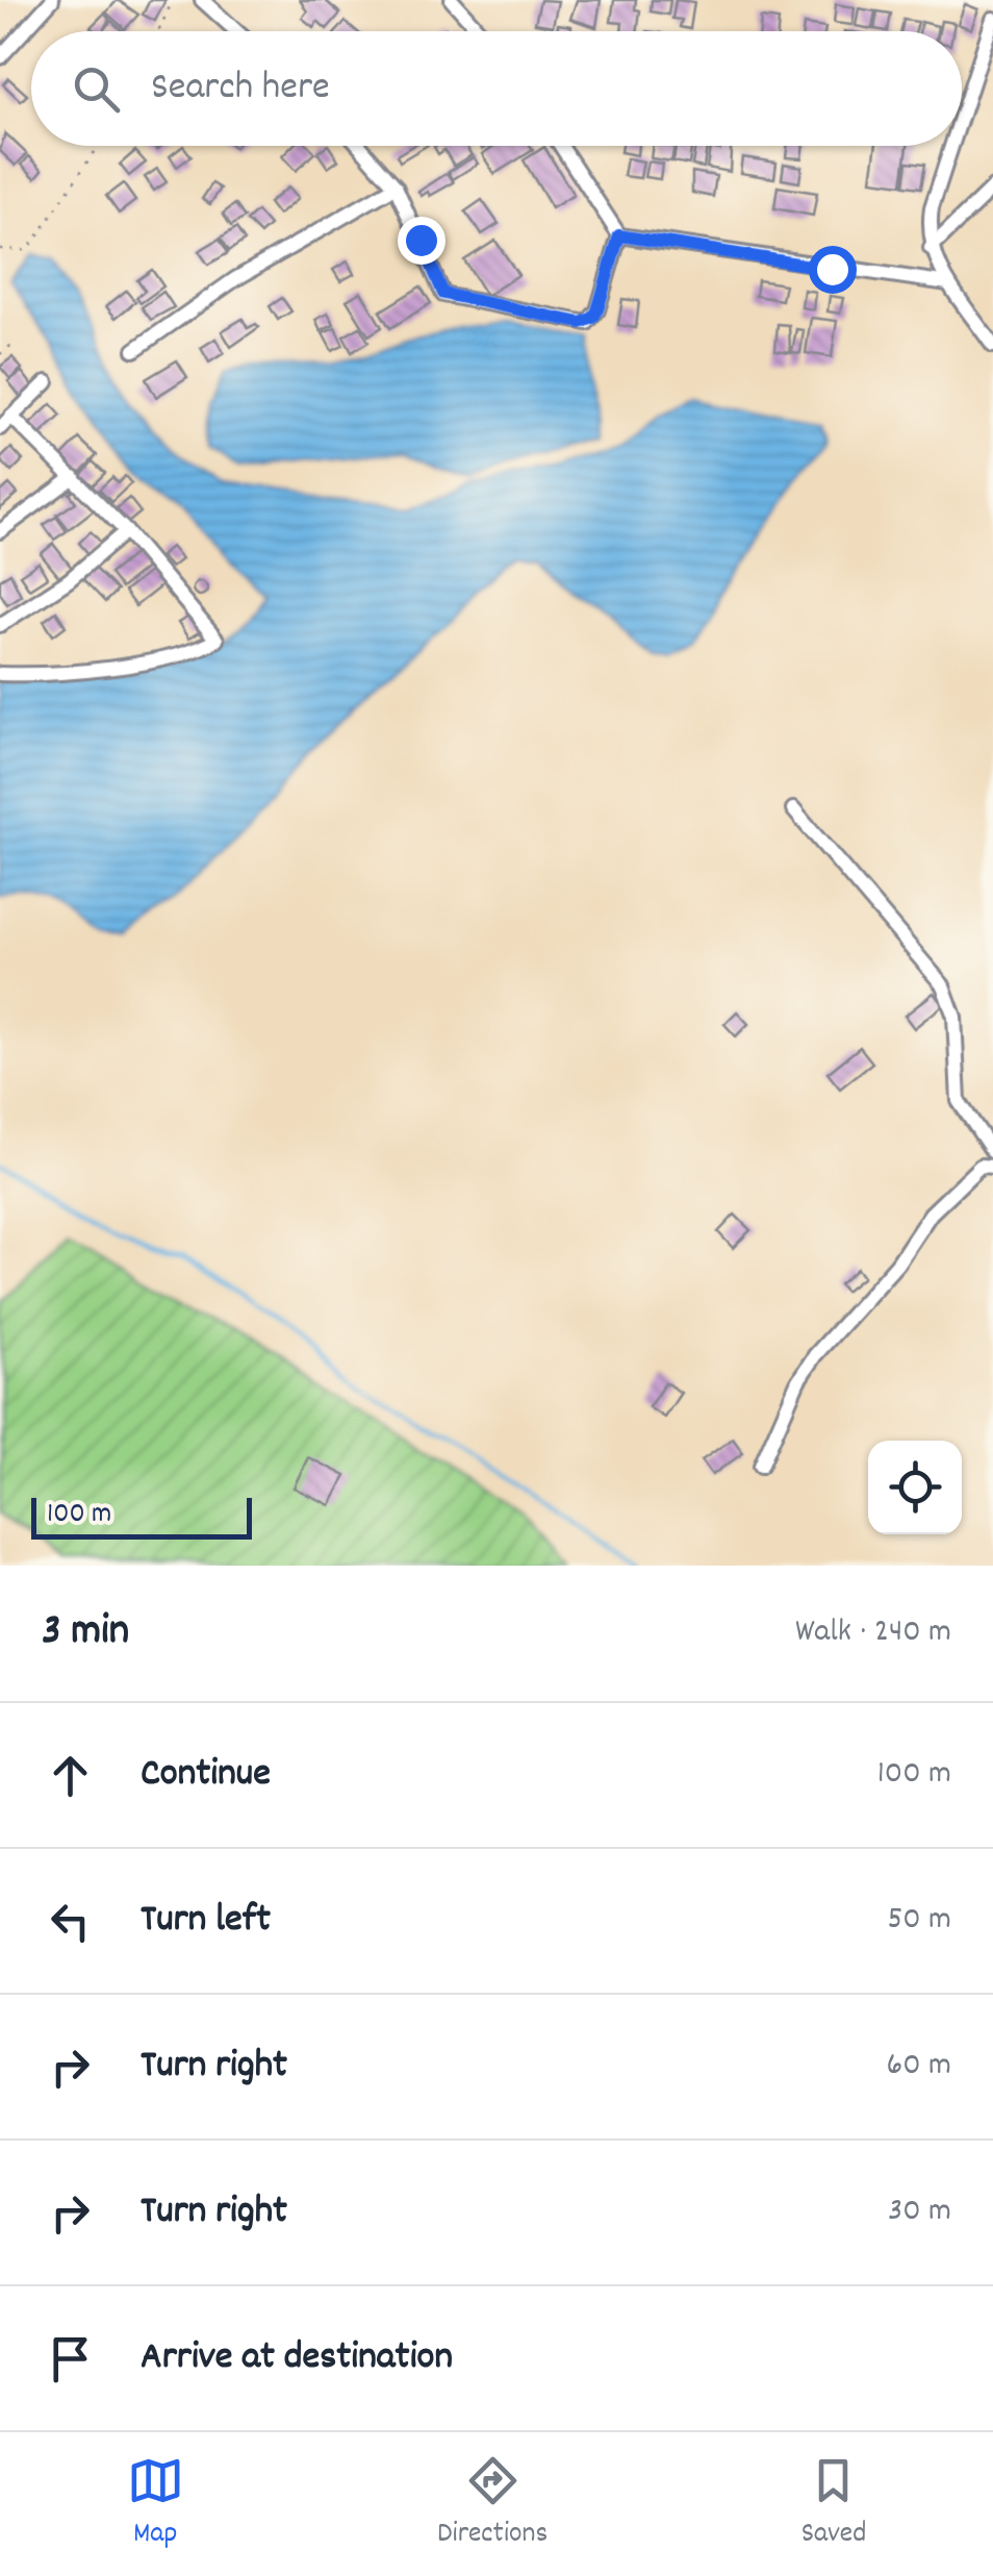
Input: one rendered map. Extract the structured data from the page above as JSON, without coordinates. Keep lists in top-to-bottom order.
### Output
{
  "scale_bar": "100 m",
  "page": {
    "search": "Search here",
    "scale": "100 m",
    "heading": ["3 min", "Walk · 240 m"],
    "list": [
      ["Continue", "100 m"],
      ["Turn left", "50 m"],
      ["Turn right", "60 m"],
      ["Turn right", "30 m"],
      "Arrive at destination"
    ],
    "nav": ["Map", "Directions", "Saved"]
  }
}
